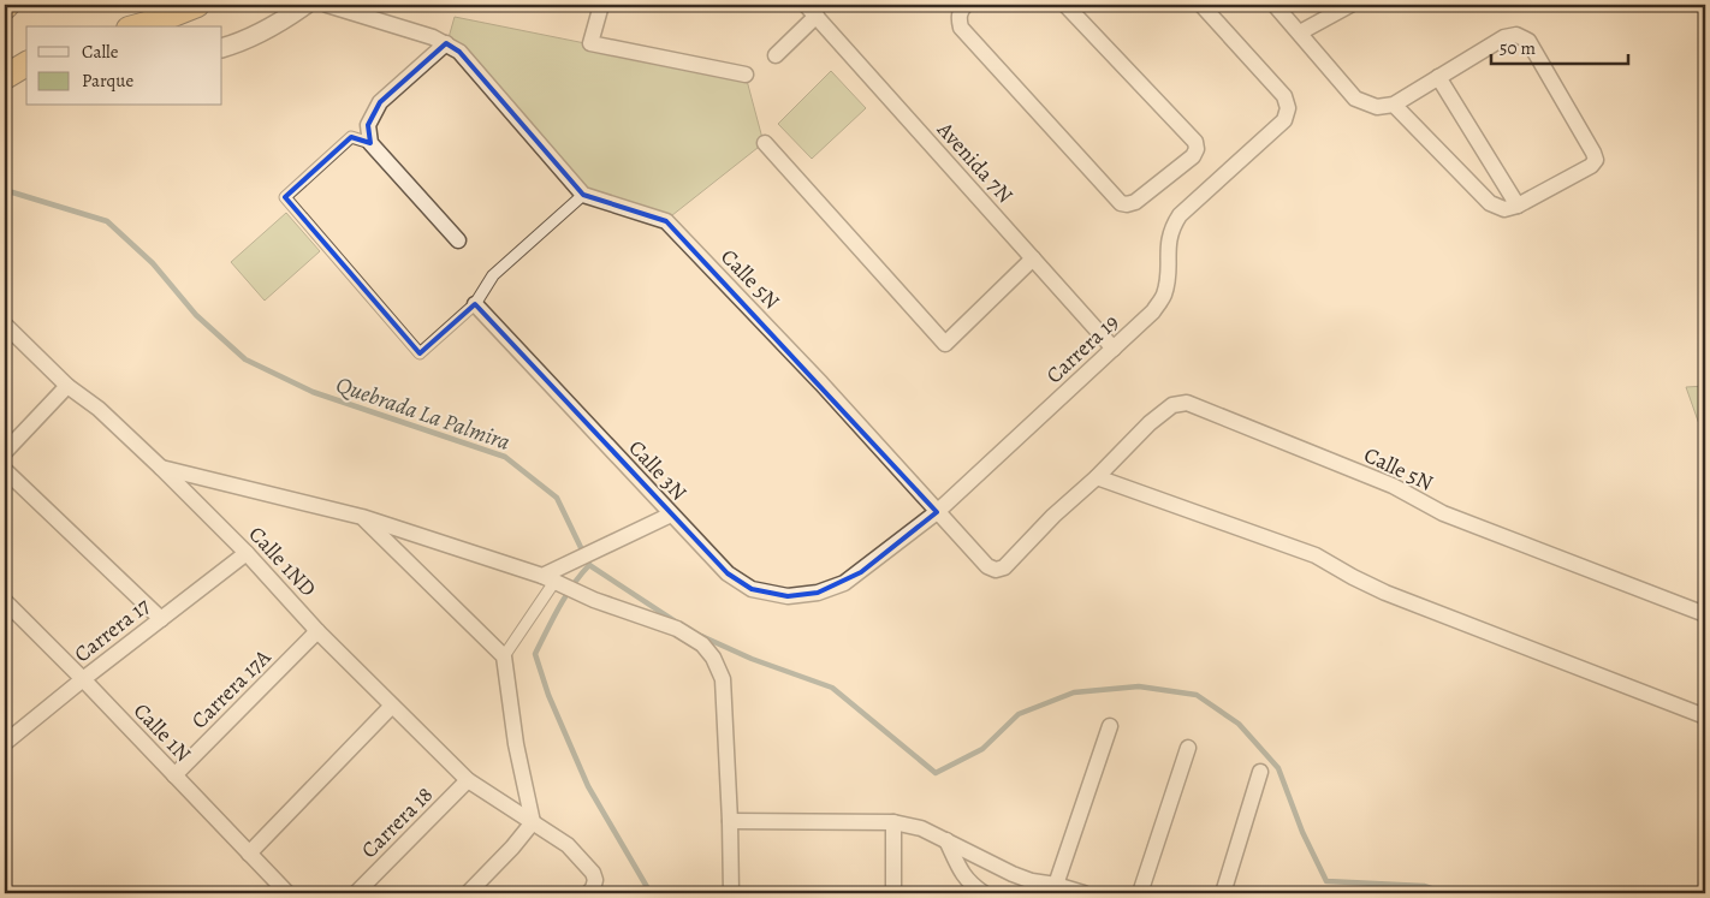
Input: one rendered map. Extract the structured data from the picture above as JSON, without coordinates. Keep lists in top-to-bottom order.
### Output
{
  "streets": {
    "street": [
      "Avenida 7N",
      "Calle 5N",
      "Carrera 19",
      "Calle 3N",
      "Calle 1ND",
      "Carrera 17",
      "Carrera 17A",
      "Calle 1N",
      "Carrera 18"
    ]
  },
  "crossings": [
    ["Avenida 7N", "Carrera 19"],
    ["Calle 5N", "Carrera 19"],
    ["Carrera 19", "Calle 3N"],
    ["Calle 1ND", "Carrera 17"],
    ["Calle 1ND", "Carrera 17A"],
    ["Calle 1ND", "Carrera 18"],
    ["Carrera 17", "Calle 1N"],
    ["Carrera 17A", "Calle 1N"]
  ],
  "water": ["Quebrada La Palmira"],
  "legend": ["Calle", "Parque"],
  "scale_bar": "50 m"
}
